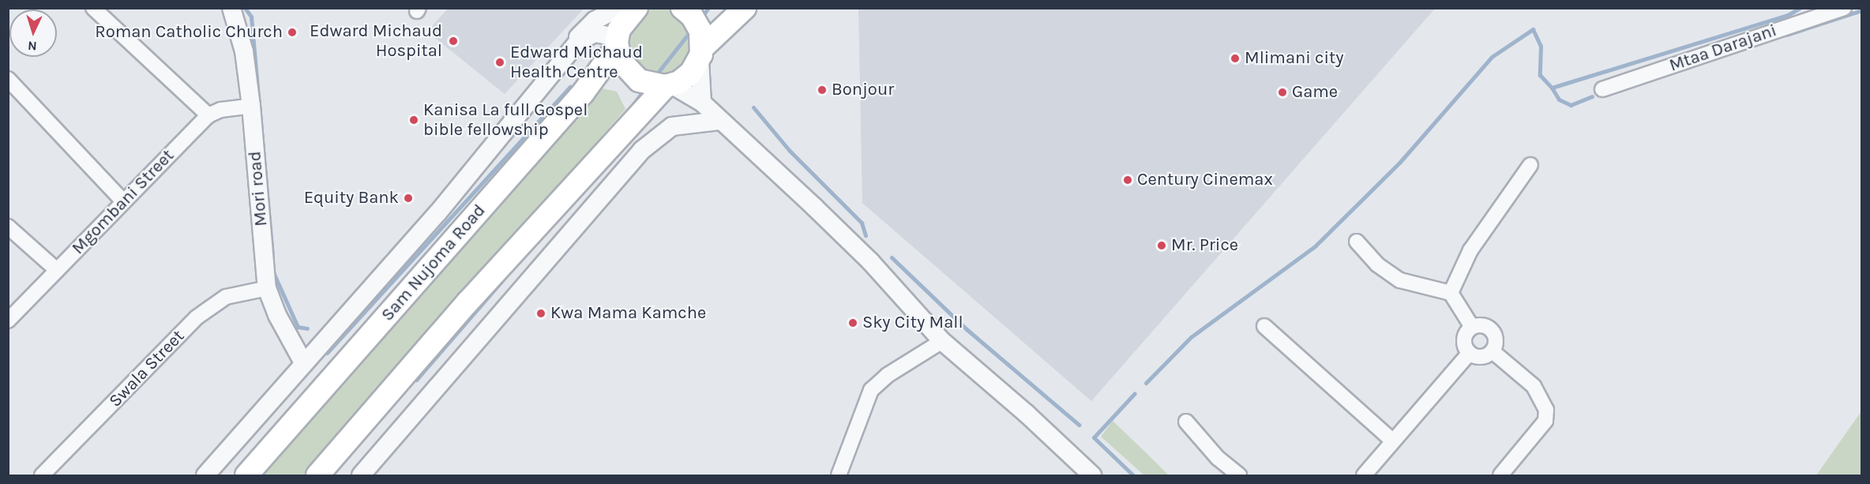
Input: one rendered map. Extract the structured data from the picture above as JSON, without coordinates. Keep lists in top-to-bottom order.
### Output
{
  "streets": {
    "main road": ["Sam Nujoma Road"],
    "street": [
      "Mtaa Darajani",
      "Mori road",
      "Mgombani Street",
      "Swala Street"
    ]
  },
  "crossings": [
    ["Mori road", "Mgombani Street"],
    ["Mori road", "Swala Street"]
  ],
  "places": [
    "Roman Catholic Church",
    "Edward Michaud Hospital",
    "Mlimani city",
    "Edward Michaud Health Centre",
    "Bonjour",
    "Game",
    "Kanisa La full Gospel bible fellowship",
    "Century Cinemax",
    "Equity Bank",
    "Mr. Price",
    "Kwa Mama Kamche",
    "Sky City Mall"
  ],
  "north": "bottom"
}
